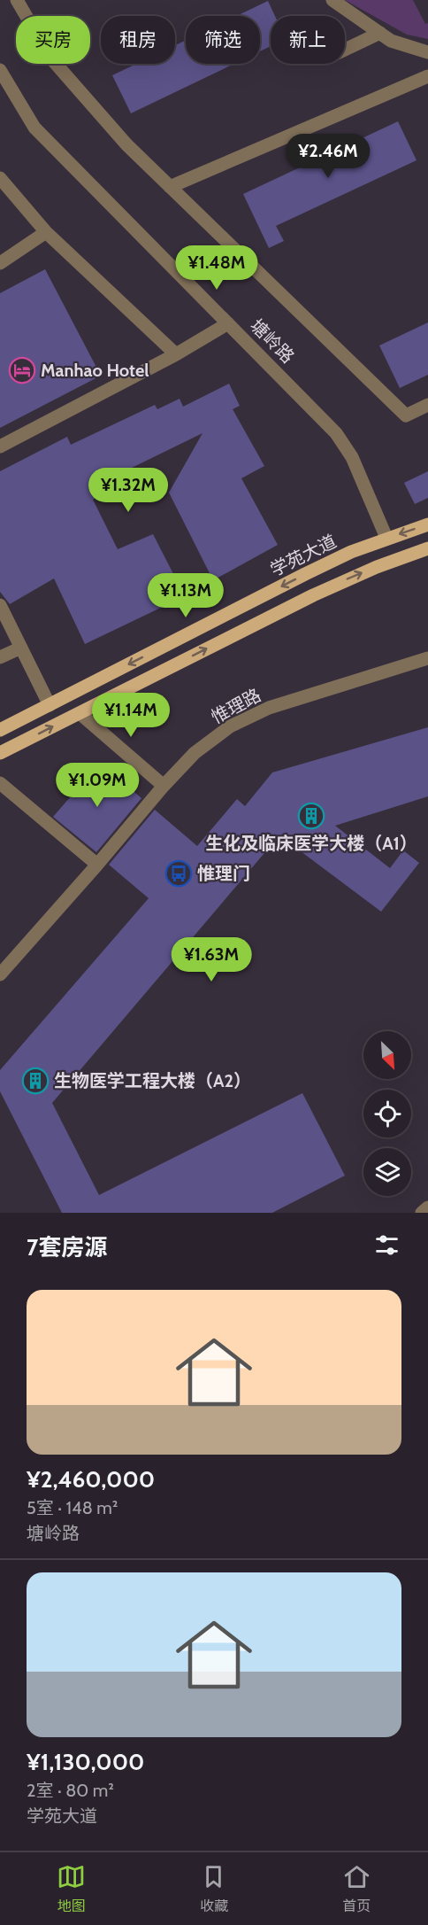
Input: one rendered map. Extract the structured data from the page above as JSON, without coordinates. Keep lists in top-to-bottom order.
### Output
{
  "streets": {
    "main road": ["学苑大道"],
    "street": ["塘岭路", "惟理路"]
  },
  "crossings": [
    ["塘岭路", "学苑大道"]
  ],
  "places": {
    "hotel": ["Manhao Hotel"],
    "building": ["生化及临床医学大楼（A1）", "生物医学工程大楼（A2）"],
    "bus stop": ["惟理门"]
  },
  "north": "bottom right",
  "page": {
    "chip": [
      "买房",
      "租房",
      "筛选",
      "新上"
    ],
    "price": [
      "¥2.46M",
      "¥1.48M",
      "¥1.32M",
      "¥1.13M",
      "¥1.14M",
      "¥1.09M",
      "¥1.63M"
    ],
    "heading": "7套房源",
    "list": [
      {
        "name": "¥2,460,000",
        "note": "5室 · 148 m² · 塘岭路"
      },
      {
        "name": "¥1,130,000",
        "note": "2室 · 80 m² · 学苑大道"
      }
    ],
    "tabs": ["地图", "收藏", "首页"]
  }
}
